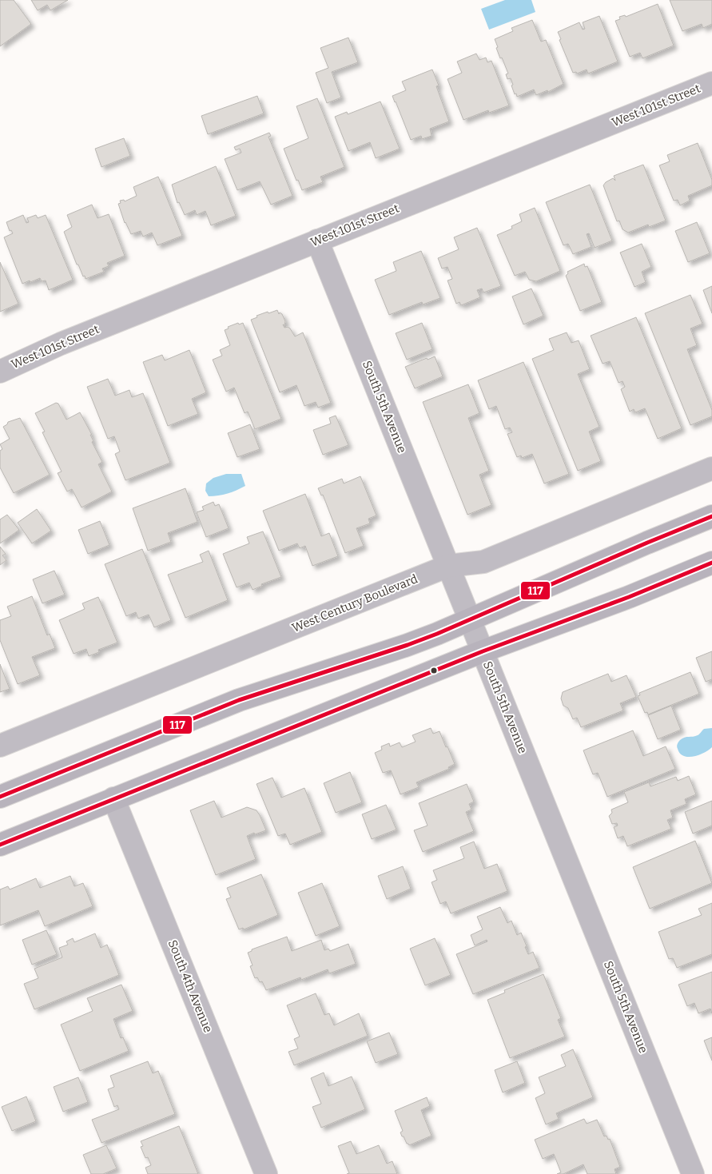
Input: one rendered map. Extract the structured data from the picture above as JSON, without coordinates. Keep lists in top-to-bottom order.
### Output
{
  "streets": {
    "street": [
      "West 101st Street",
      "South 5th Avenue",
      "West Century Boulevard",
      "South 4th Avenue"
    ]
  },
  "crossings": [
    ["West 101st Street", "South 5th Avenue"],
    ["South 5th Avenue", "West Century Boulevard"]
  ],
  "lines": ["transit line 117"]
}
